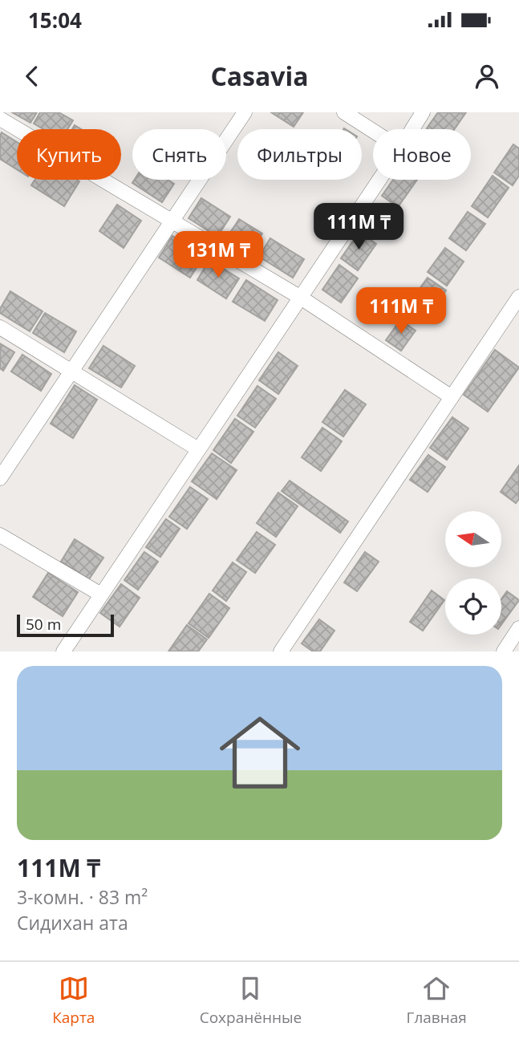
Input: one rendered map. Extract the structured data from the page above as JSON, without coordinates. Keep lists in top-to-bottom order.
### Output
{
  "scale_bar": "50 m",
  "north": "left",
  "page": {
    "status": "15:04",
    "header": "Casavia",
    "chip": [
      "Купить",
      "Снять",
      "Фильтры",
      "Новое"
    ],
    "price": ["111M ₸", "131M ₸", "111M ₸"],
    "scale": "50 m",
    "list": [
      {
        "name": "111M ₸",
        "note": "3-комн. · 83 m² · Сидихан ата"
      }
    ],
    "tabs": ["Карта", "Сохранённые", "Главная"]
  }
}
